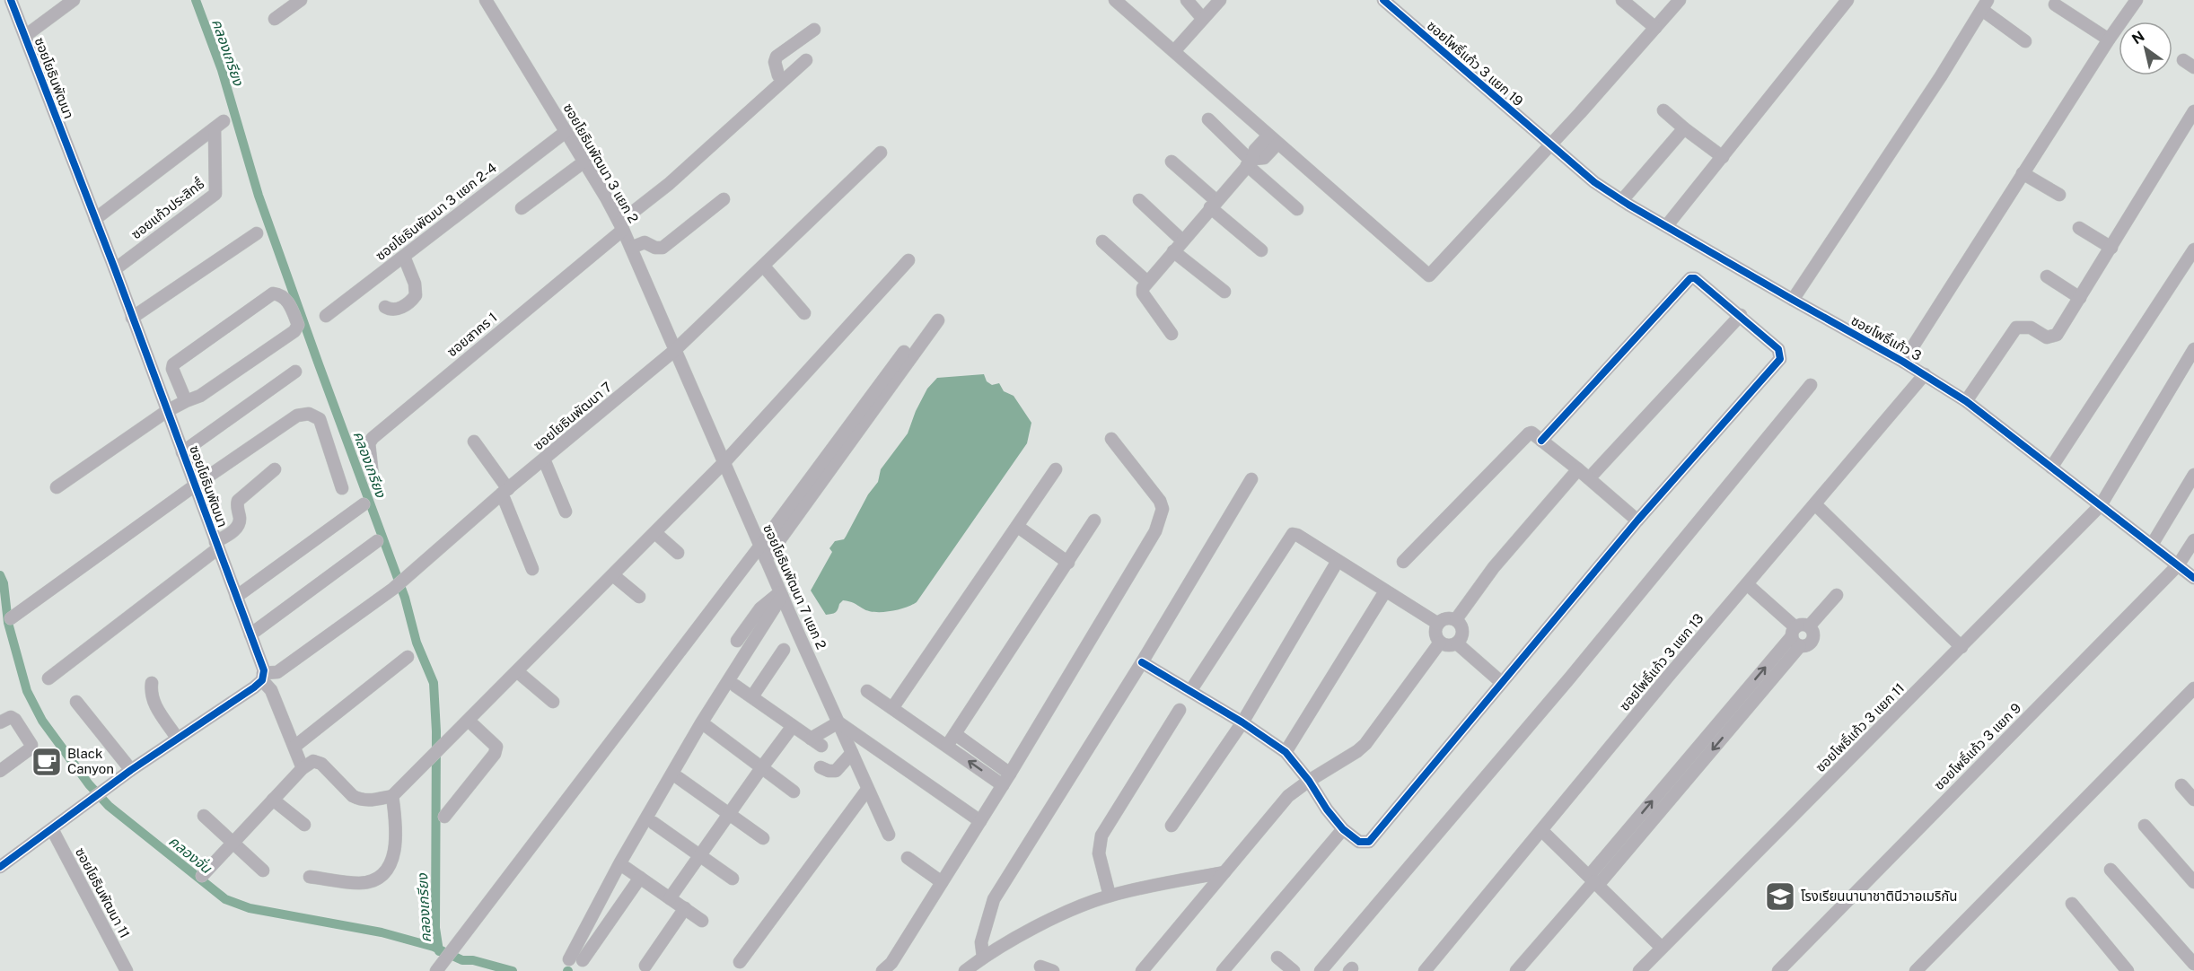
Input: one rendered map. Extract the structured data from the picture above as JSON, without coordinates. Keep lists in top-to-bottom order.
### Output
{
  "streets": {
    "street": [
      "ซอยโพธิ์แก้ว 3 แยก 19",
      "ซอยโยธินพัฒนา",
      "ซอยโยธินพัฒนา 3 แยก 2",
      "ซอยแก้วประสิทธื์",
      "ซอยโยธินพัฒนา 3 แยก 2-4",
      "ซอยสาคร 1",
      "ซอยโพธิ์แก้ว 3",
      "ซอยโยธินพัฒนา 7",
      "ซอยโยธินพัฒนา 7 แยก 2",
      "ซอยโพธิ์แก้ว 3 แยก 13",
      "ซอยโพธิ์แก้ว 3 แยก 11",
      "ซอยโพธิ์แก้ว 3 แยก 9",
      "ซอยโยธินพัฒนา 11"
    ]
  },
  "crossings": [
    ["ซอยโพธิ์แก้ว 3 แยก 19", "ซอยโพธิ์แก้ว 3"],
    ["ซอยโยธินพัฒนา", "ซอยแก้วประสิทธื์"],
    ["ซอยโยธินพัฒนา", "ซอยโยธินพัฒนา 7"],
    ["ซอยโยธินพัฒนา 3 แยก 2", "ซอยโยธินพัฒนา 3 แยก 2-4"],
    ["ซอยโยธินพัฒนา 3 แยก 2", "ซอยสาคร 1"],
    ["ซอยโยธินพัฒนา 3 แยก 2", "ซอยโยธินพัฒนา 7"],
    ["ซอยโยธินพัฒนา 3 แยก 2", "ซอยโยธินพัฒนา 7 แยก 2"],
    ["ซอยโพธิ์แก้ว 3", "ซอยโพธิ์แก้ว 3 แยก 13"],
    ["ซอยโพธิ์แก้ว 3", "ซอยโพธิ์แก้ว 3 แยก 11"],
    ["ซอยโพธิ์แก้ว 3", "ซอยโพธิ์แก้ว 3 แยก 9"],
    ["ซอยโยธินพัฒนา 7", "ซอยโยธินพัฒนา 7 แยก 2"]
  ],
  "water": ["คลองเกรียง", "คลองจั่น"],
  "places": {
    "cafe": ["Black Canyon"],
    "school or university": ["โรงเรียนนานาชาตินีวาอเมริกัน"]
  },
  "north": "top left"
}
